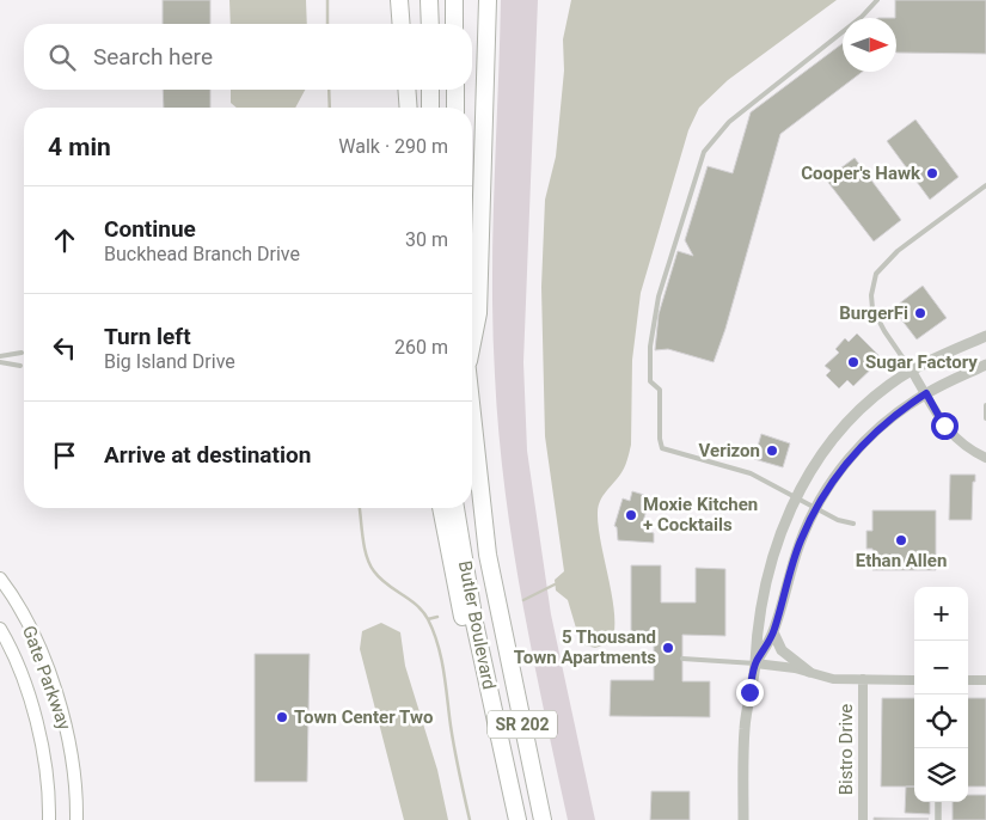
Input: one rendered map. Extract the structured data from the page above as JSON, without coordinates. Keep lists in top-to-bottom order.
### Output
{
  "streets": {
    "highway": ["Butler Boulevard", "SR 202"],
    "main road": ["Gate Parkway"],
    "street": ["Bistro Drive"]
  },
  "places": [
    "Cooper's Hawk",
    "BurgerFi",
    "Sugar Factory",
    "Verizon",
    "Moxie Kitchen + Cocktails",
    "Ethan Allen",
    "5 Thousand Town Apartments",
    "Town Center Two"
  ],
  "north": "right",
  "page": {
    "search": "Search here",
    "heading": ["4 min", "Walk · 290 m"],
    "list": [
      ["Continue", "Buckhead Branch Drive", "30 m"],
      ["Turn left", "Big Island Drive", "260 m"],
      "Arrive at destination"
    ],
    "map_buttons": ["+", "−"]
  }
}
